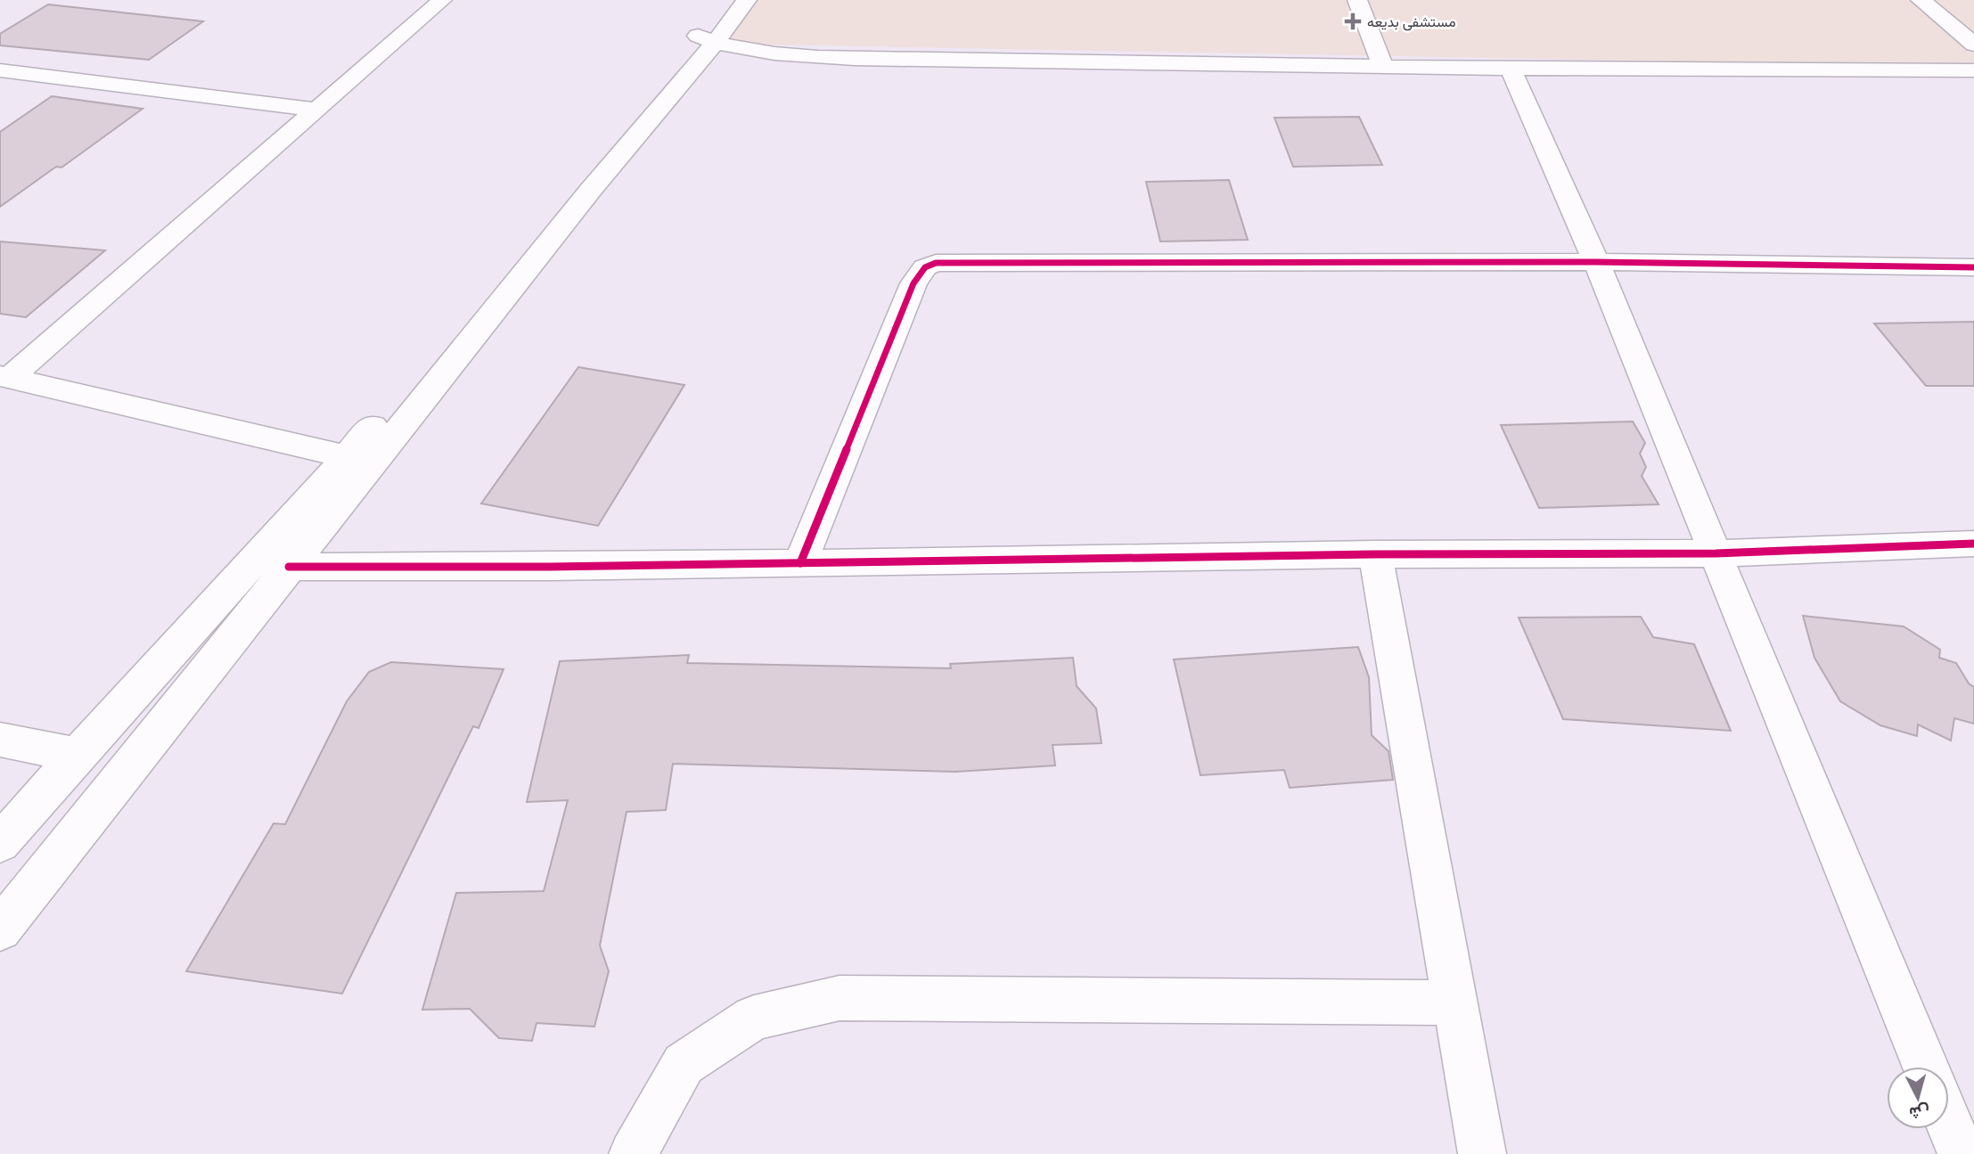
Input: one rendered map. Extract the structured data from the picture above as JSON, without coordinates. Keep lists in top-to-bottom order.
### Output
{
  "places": {
    "health": ["مستشفى بديعه"]
  },
  "north": "bottom"
}
